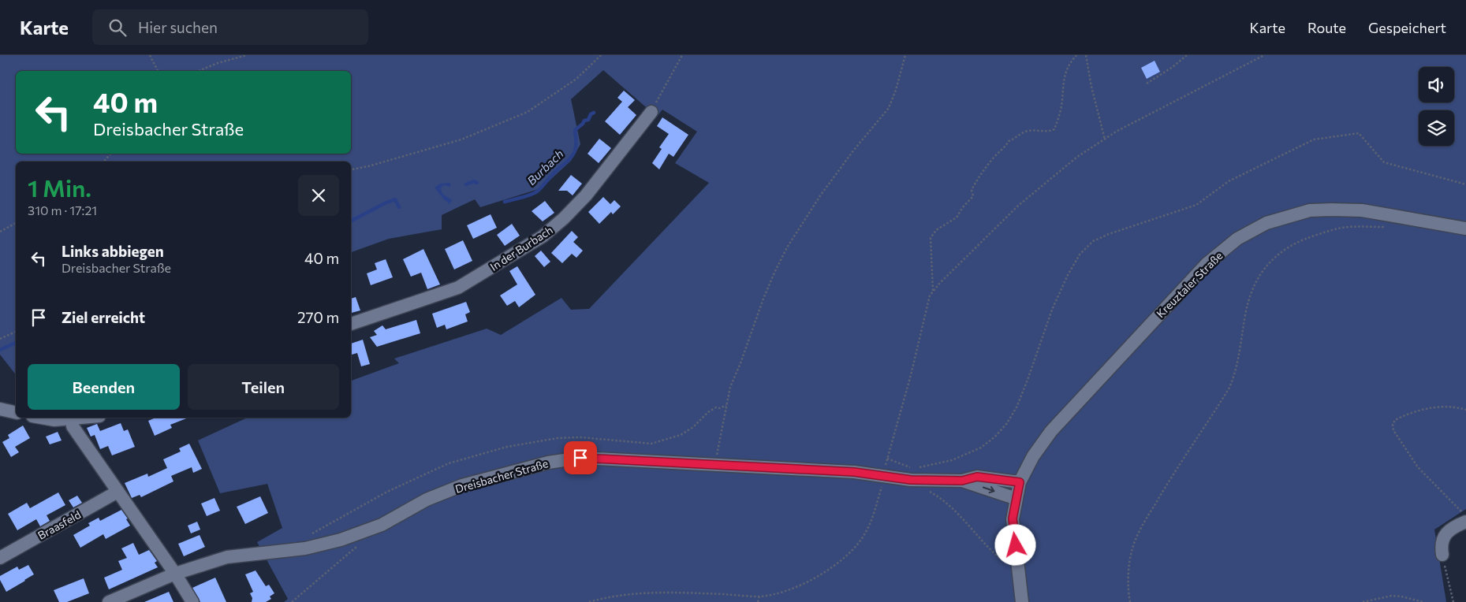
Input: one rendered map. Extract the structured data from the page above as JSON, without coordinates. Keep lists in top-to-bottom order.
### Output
{
  "streets": {
    "street": [
      "In der Burbach",
      "Kreuztaler Straße",
      "Dreisbacher Straße",
      "Braasfeld"
    ]
  },
  "crossings": [
    ["Kreuztaler Straße", "Dreisbacher Straße"]
  ],
  "water": ["Burbach"],
  "page": {
    "header": "Karte",
    "search": "Hier suchen",
    "nav": ["Karte", "Route", "Gespeichert"],
    "turn": ["40 m", "Dreisbacher Straße"],
    "heading": ["1 Min.", "310 m · 17:21"],
    "list": [
      {
        "name": "Links abbiegen",
        "note": "Dreisbacher Straße",
        "value": "40 m"
      },
      {
        "name": "Ziel erreicht",
        "value": "270 m"
      }
    ],
    "buttons": ["Beenden", "Teilen"]
  }
}
